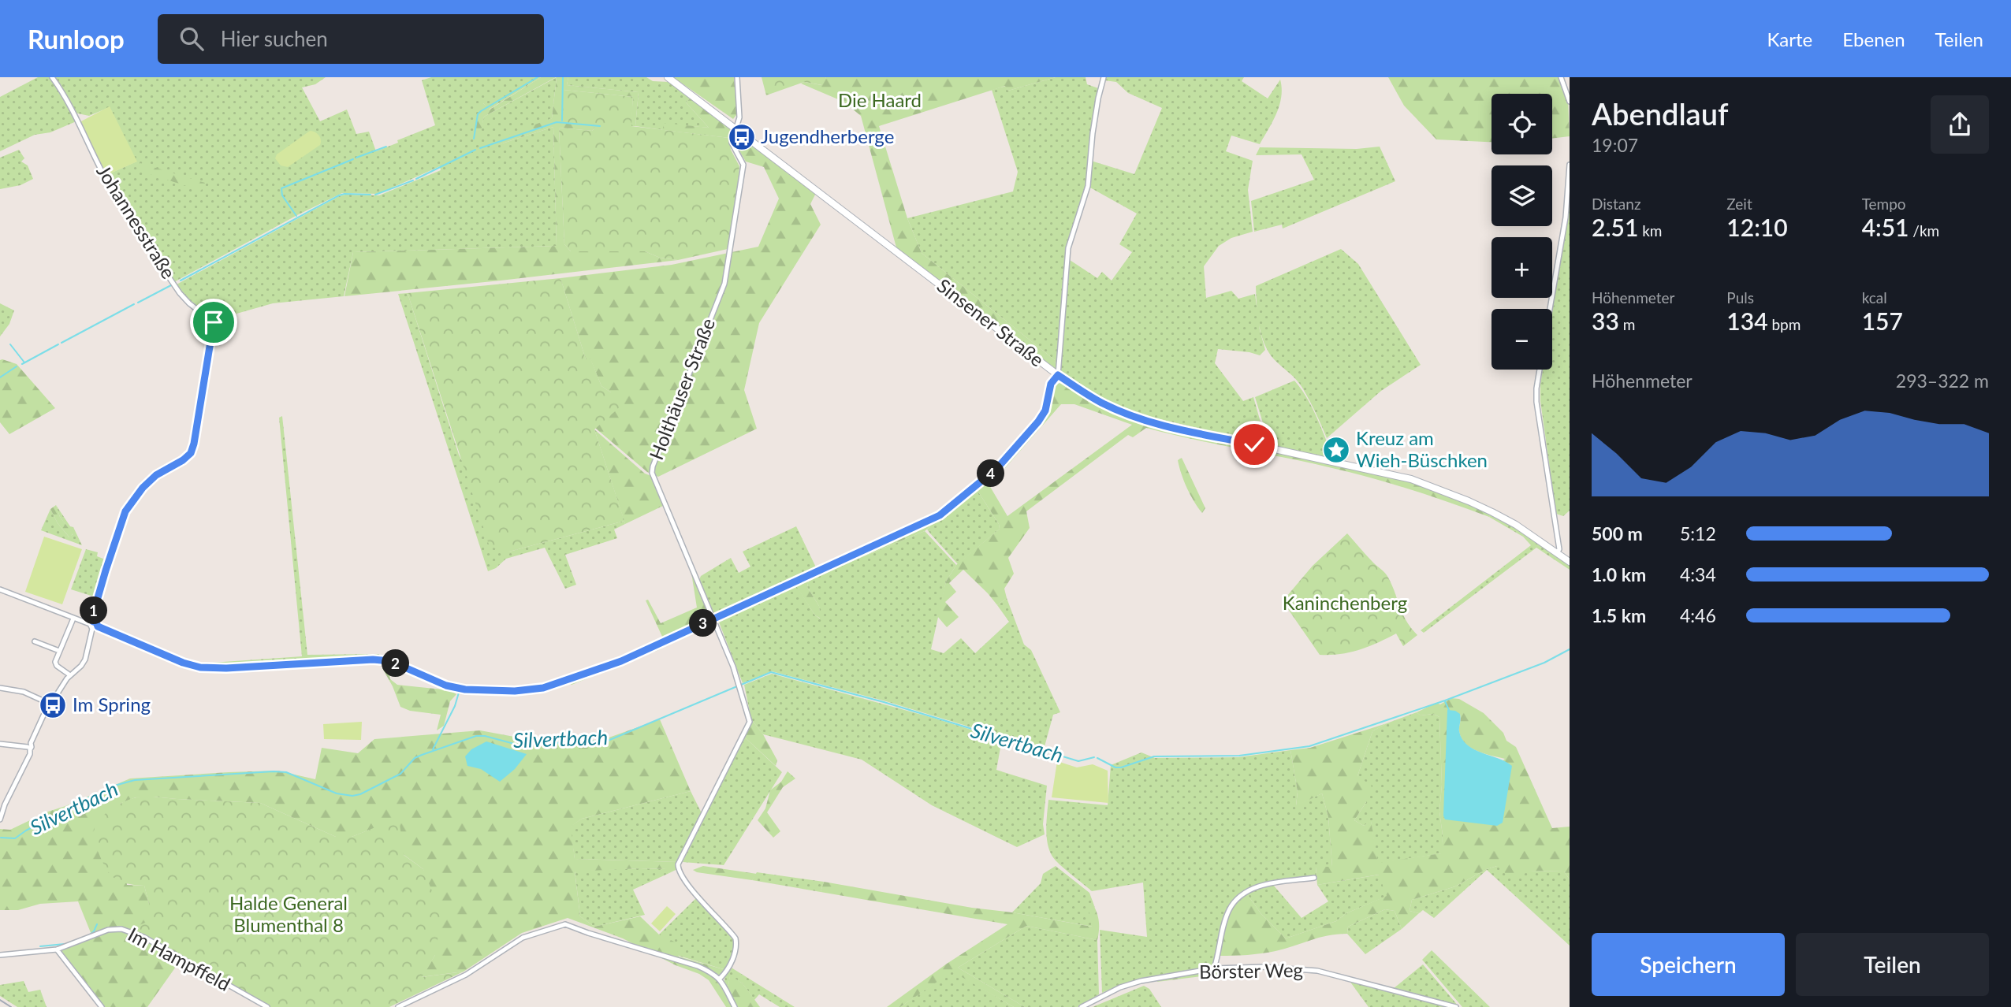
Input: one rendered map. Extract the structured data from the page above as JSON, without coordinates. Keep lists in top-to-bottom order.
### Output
{
  "streets": {
    "main road": ["Sinsener Straße"],
    "street": [
      "Johannesstraße",
      "Holthäuser Straße",
      "Im Hampffeld",
      "Börster Weg"
    ]
  },
  "crossings": [
    ["Sinsener Straße", "Holthäuser Straße"]
  ],
  "water": ["Silvertbach"],
  "parks": ["Die Haard", "Kaninchenberg", "Halde General Blumenthal 8"],
  "places": {
    "bus stop": ["Jugendherberge", "Im Spring"],
    "place": ["Kreuz am Wieh-Büschken"]
  },
  "page": {
    "header": "Runloop",
    "search": "Hier suchen",
    "nav": ["Karte", "Ebenen", "Teilen"],
    "heading": ["Abendlauf", "19:07"],
    "map_buttons": ["+", "−"],
    "stats": [
      ["Distanz", "2.51 km"],
      ["Zeit", "12:10"],
      ["Tempo", "4:51 /km"],
      ["Höhenmeter", "33 m"],
      ["Puls", "134 bpm"],
      ["kcal", "157"]
    ],
    "chart": ["Höhenmeter", "293–322 m"],
    "pins": [
      "4",
      "1",
      "3",
      "2"
    ],
    "list": [
      {
        "name": "500 m",
        "note": "5:12"
      },
      {
        "name": "1.0 km",
        "note": "4:34"
      },
      {
        "name": "1.5 km",
        "note": "4:46"
      }
    ],
    "buttons": ["Speichern", "Teilen"]
  }
}
